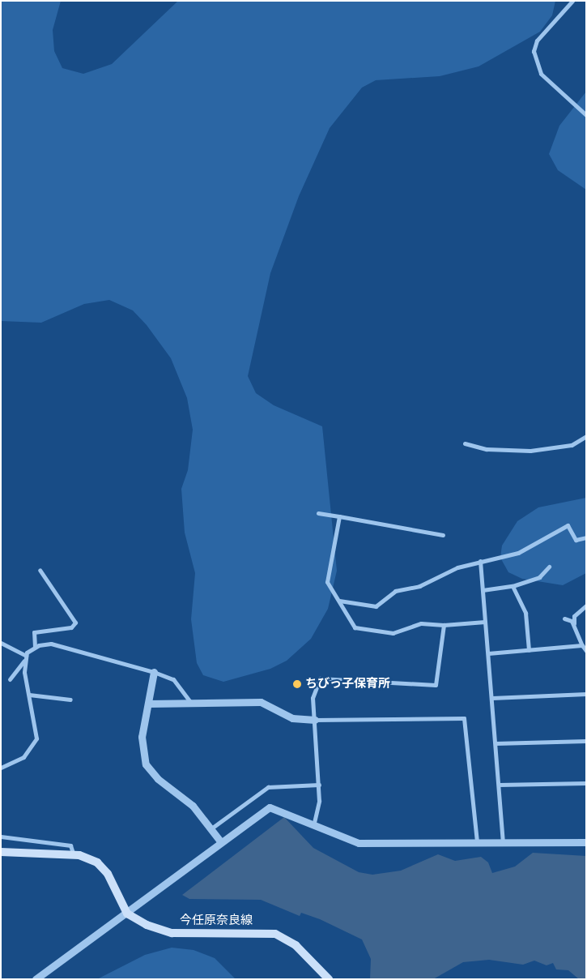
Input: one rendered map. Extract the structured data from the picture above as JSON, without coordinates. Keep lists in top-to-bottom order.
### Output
{
  "streets": {
    "main road": ["今任原奈良線"]
  },
  "places": ["ちびっ子保育所"]
}
